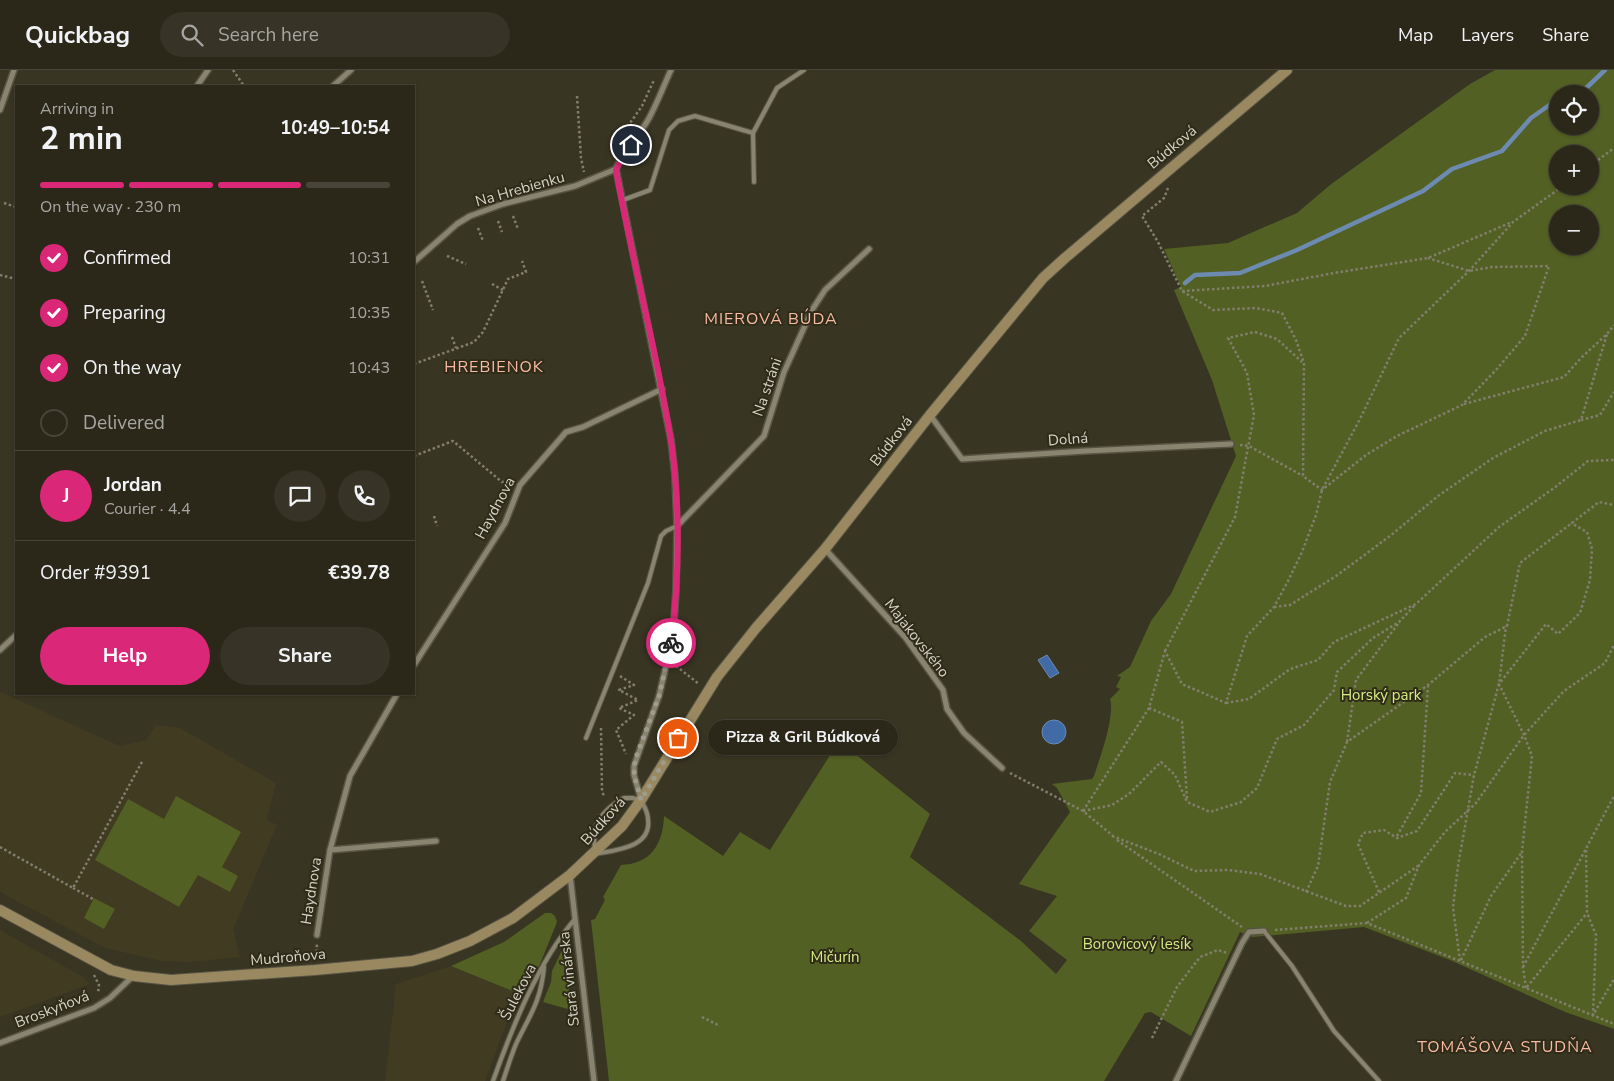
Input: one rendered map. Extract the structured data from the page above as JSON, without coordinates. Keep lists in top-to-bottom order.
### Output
{
  "streets": {
    "street": [
      "Búdková",
      "Na Hrebienku",
      "Na stráni",
      "Dolná",
      "Haydnova",
      "Majakovského",
      "Mudroňova",
      "Stará vinárska",
      "Broskyňová"
    ],
    "lane": ["Šulekova"]
  },
  "crossings": [
    ["Búdková", "Dolná"],
    ["Búdková", "Majakovského"],
    ["Búdková", "Mudroňova"],
    ["Búdková", "Stará vinárska"],
    ["Mudroňova", "Stará vinárska"],
    ["Mudroňova", "Broskyňová"],
    ["Stará vinárska", "Šulekova"]
  ],
  "districts": ["MIEROVÁ BÚDA", "HREBIENOK", "TOMÁŠOVA STUDŇA"],
  "parks": ["Horský park", "Borovicový lesík", "Mičurín"],
  "places": ["Pizza & Gril Búdková"],
  "page": {
    "header": "Quickbag",
    "search": "Search here",
    "nav": ["Map", "Layers", "Share"],
    "map_buttons": ["+", "−"],
    "heading": ["2 min", "Arriving in", "10:49–10:54"],
    "panel": [
      "Jordan",
      "Courier · 4.4",
      "Order #9391",
      "€39.78"
    ],
    "bar": "On the way · 230 m",
    "list": [
      ["Confirmed", "10:31"],
      ["Preparing", "10:35"],
      ["On the way", "10:43"],
      "Delivered"
    ],
    "round": "J",
    "buttons": ["Help", "Share"],
    "bubble": "Pizza & Gril Búdková"
  }
}
